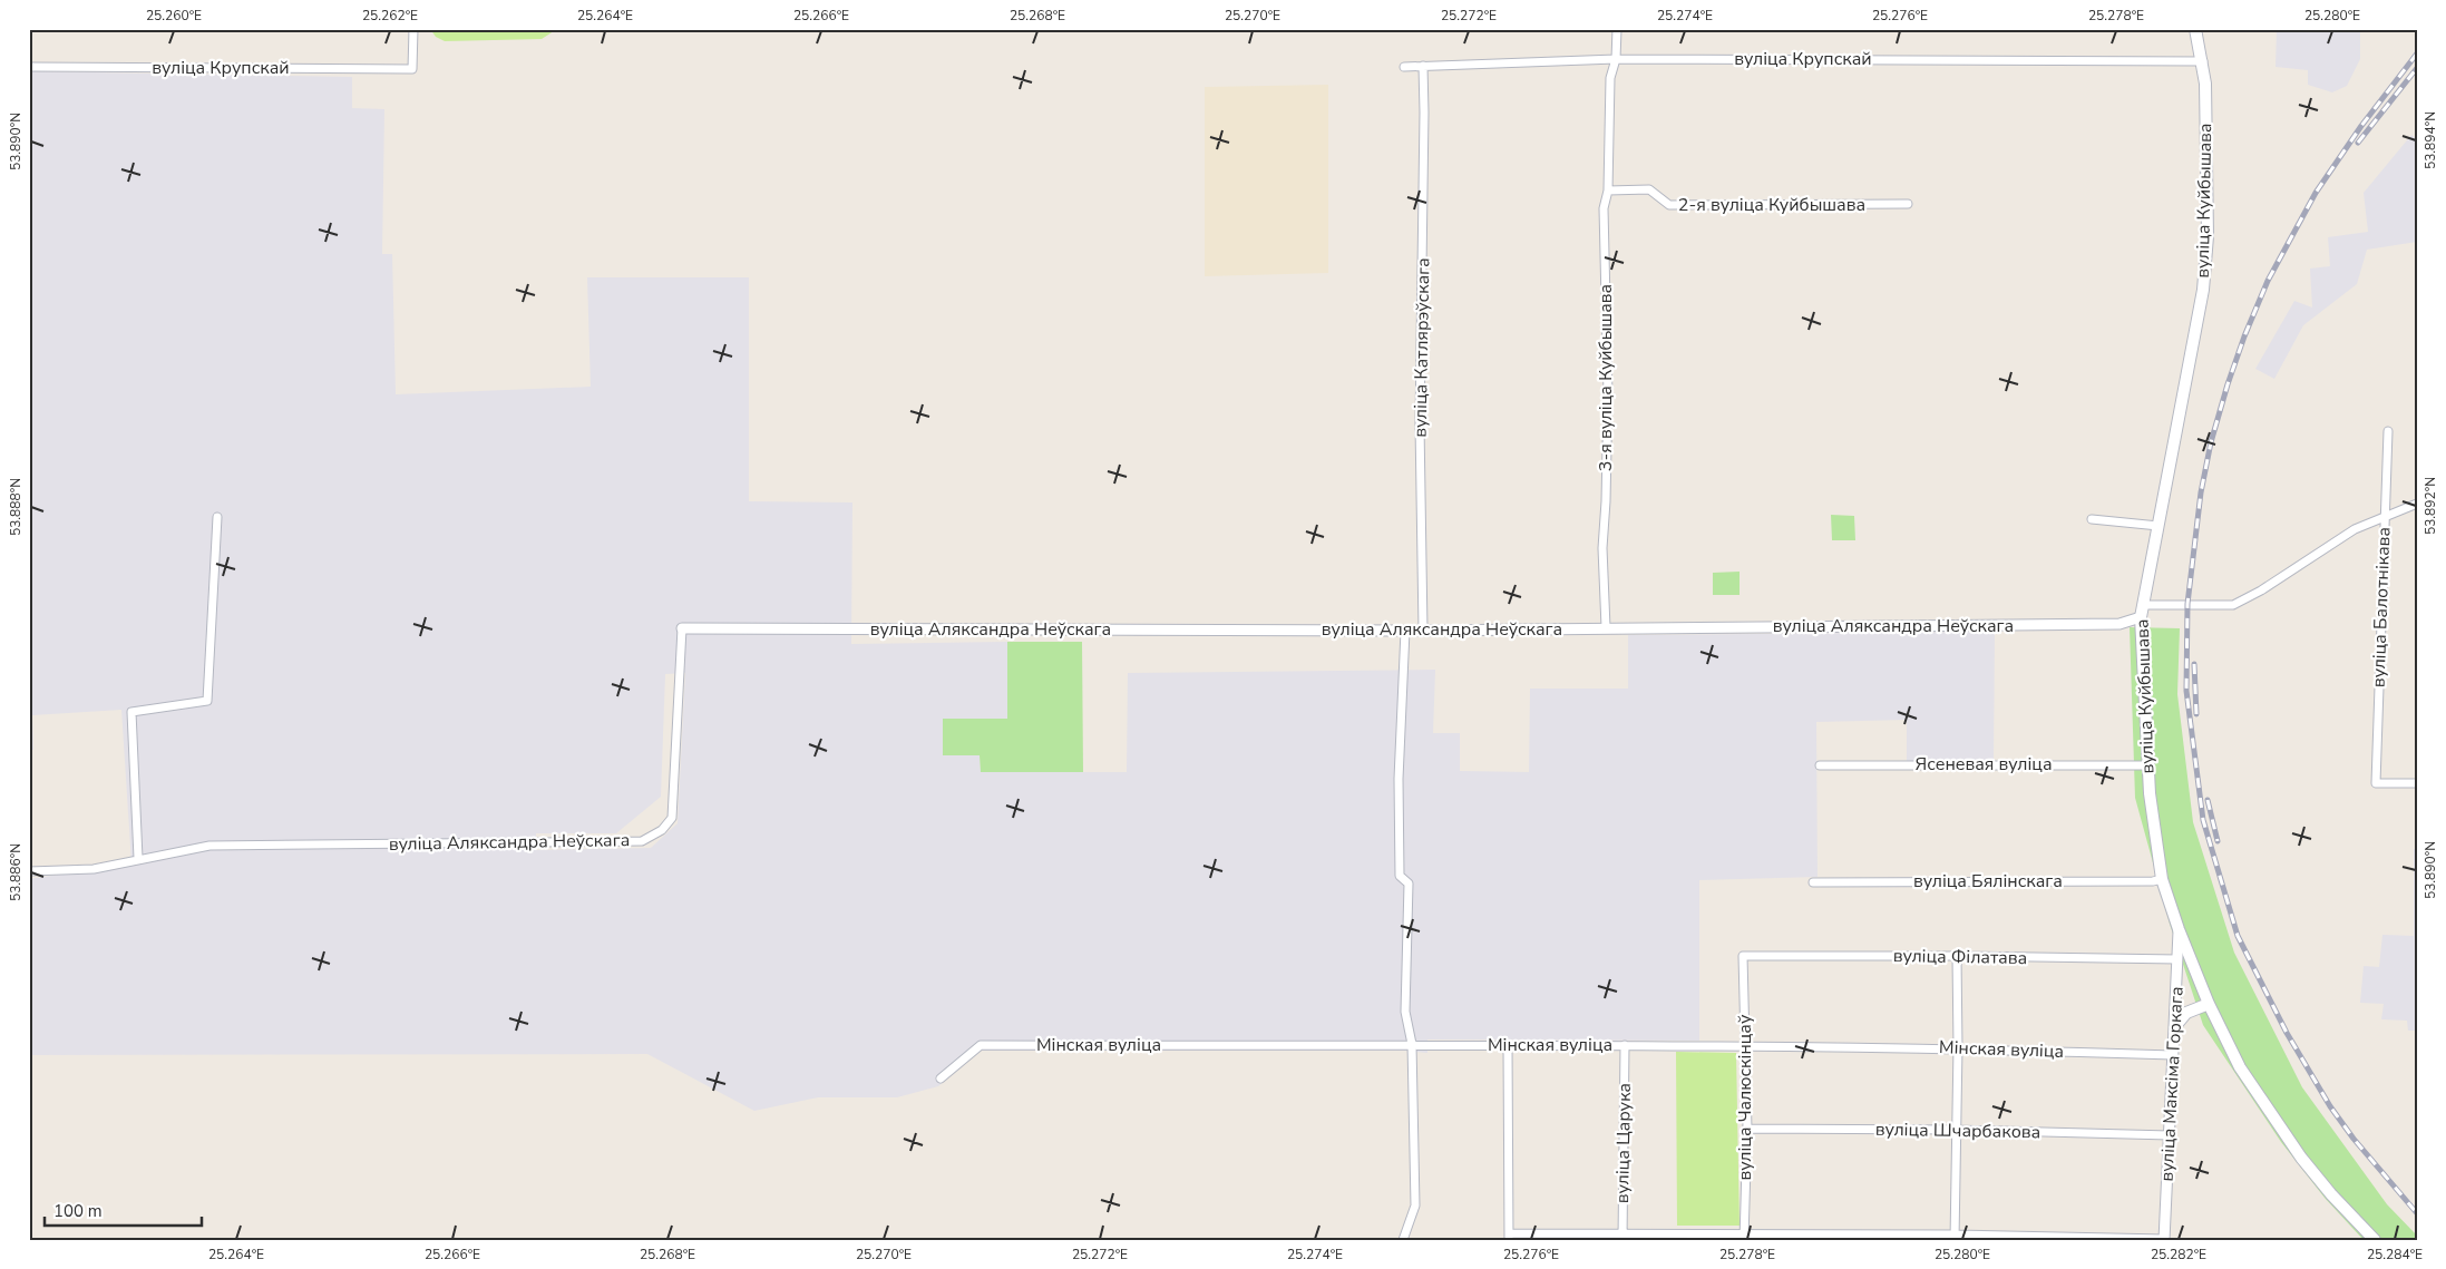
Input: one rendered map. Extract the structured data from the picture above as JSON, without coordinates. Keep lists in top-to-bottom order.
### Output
{
  "streets": {
    "main road": ["вуліца Куйбышава"],
    "street": [
      "вуліца Крупскай",
      "2-я вуліца Куйбышава",
      "вуліца Катлярэўскага",
      "3-я вуліца Куйбышава",
      "вуліца Балотнікава",
      "вуліца Аляксандра Неўскага",
      "Ясеневая вуліца",
      "вуліца Бялінскага",
      "вуліца Філатава",
      "Мінская вуліца",
      "вуліца Максіма Горкага",
      "вуліца Чалюскінцаў",
      "вуліца Шчарбакова",
      "вуліца Царука"
    ]
  },
  "crossings": [
    ["вуліца Крупскай", "вуліца Куйбышава"],
    ["вуліца Крупскай", "вуліца Катлярэўскага"],
    ["вуліца Крупскай", "3-я вуліца Куйбышава"],
    ["вуліца Куйбышава", "вуліца Аляксандра Неўскага"],
    ["вуліца Куйбышава", "Ясеневая вуліца"],
    ["вуліца Куйбышава", "вуліца Бялінскага"],
    ["вуліца Куйбышава", "вуліца Максіма Горкага"],
    ["2-я вуліца Куйбышава", "3-я вуліца Куйбышава"],
    ["вуліца Катлярэўскага", "вуліца Аляксандра Неўскага"],
    ["3-я вуліца Куйбышава", "вуліца Аляксандра Неўскага"],
    ["вуліца Філатава", "вуліца Максіма Горкага"],
    ["вуліца Філатава", "вуліца Чалюскінцаў"],
    ["Мінская вуліца", "вуліца Максіма Горкага"],
    ["Мінская вуліца", "вуліца Чалюскінцаў"],
    ["Мінская вуліца", "вуліца Царука"],
    ["вуліца Максіма Горкага", "вуліца Шчарбакова"],
    ["вуліца Чалюскінцаў", "вуліца Шчарбакова"]
  ],
  "scale_bar": "100 m",
  "coordinates": [
    "25.260°E",
    "25.262°E",
    "25.264°E",
    "25.266°E",
    "25.268°E",
    "25.270°E",
    "25.272°E",
    "25.274°E",
    "25.276°E",
    "25.278°E",
    "25.280°E",
    "53.894°N",
    "53.890°N",
    "53.892°N",
    "53.888°N",
    "53.886°N",
    "25.282°E",
    "25.284°E"
  ]
}
